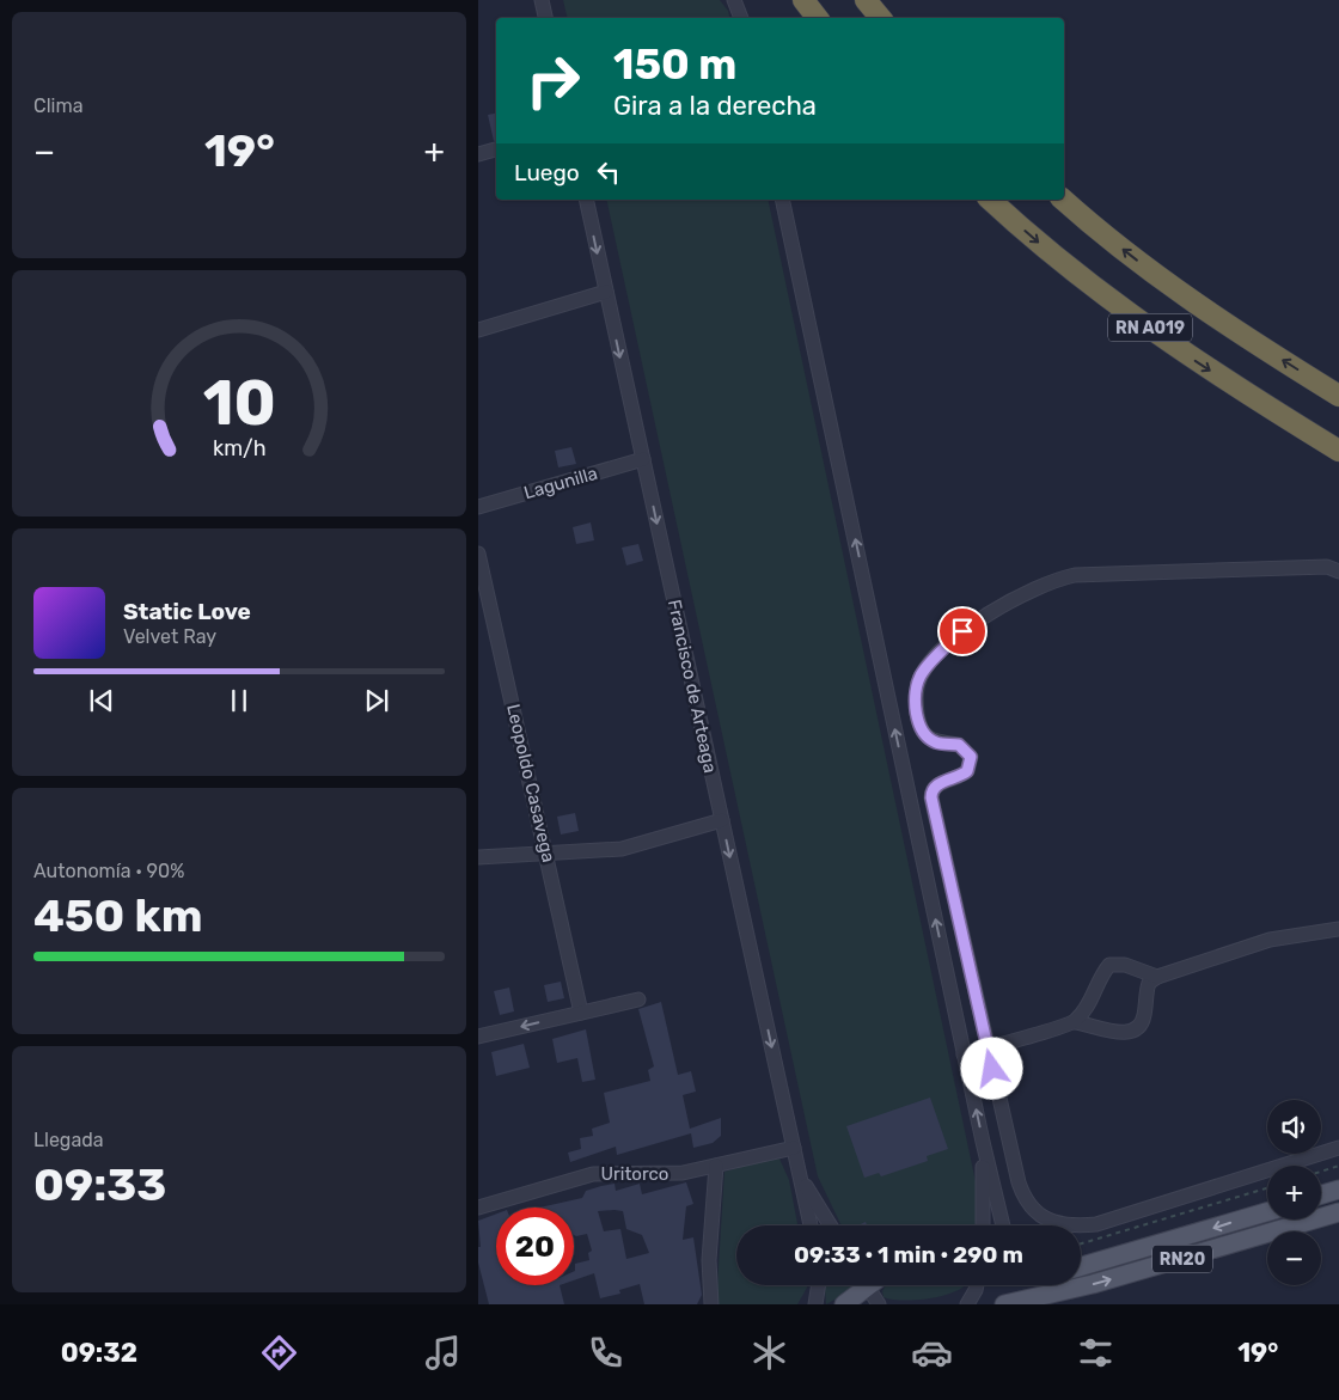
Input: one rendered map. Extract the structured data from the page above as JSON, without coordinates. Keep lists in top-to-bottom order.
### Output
{
  "streets": {
    "highway": ["RN A019"],
    "main road": ["RN20"],
    "street": [
      "Lagunilla",
      "Francisco de Arteaga",
      "Leopoldo Casavega",
      "Uritorco"
    ]
  },
  "crossings": [
    ["Lagunilla", "Francisco de Arteaga"],
    ["Francisco de Arteaga", "Uritorco"]
  ],
  "one_way": ["Francisco de Arteaga"],
  "page": {
    "tile": [
      "Clima",
      ["Autonomía · 90%", "450 km"],
      ["Llegada", "09:33"]
    ],
    "turn": ["150 m", "Gira a la derecha"],
    "heat": ["−", "19°", "+"],
    "then": "Luego",
    "song": ["Static Love", "Velvet Ray"],
    "map_buttons": ["+", "−"],
    "limit": "20",
    "trip": "09:33 · 1 min · 290 m",
    "tabs": ["09:32", "19°"],
    "gauge": ["10", "km/h"]
  }
}
